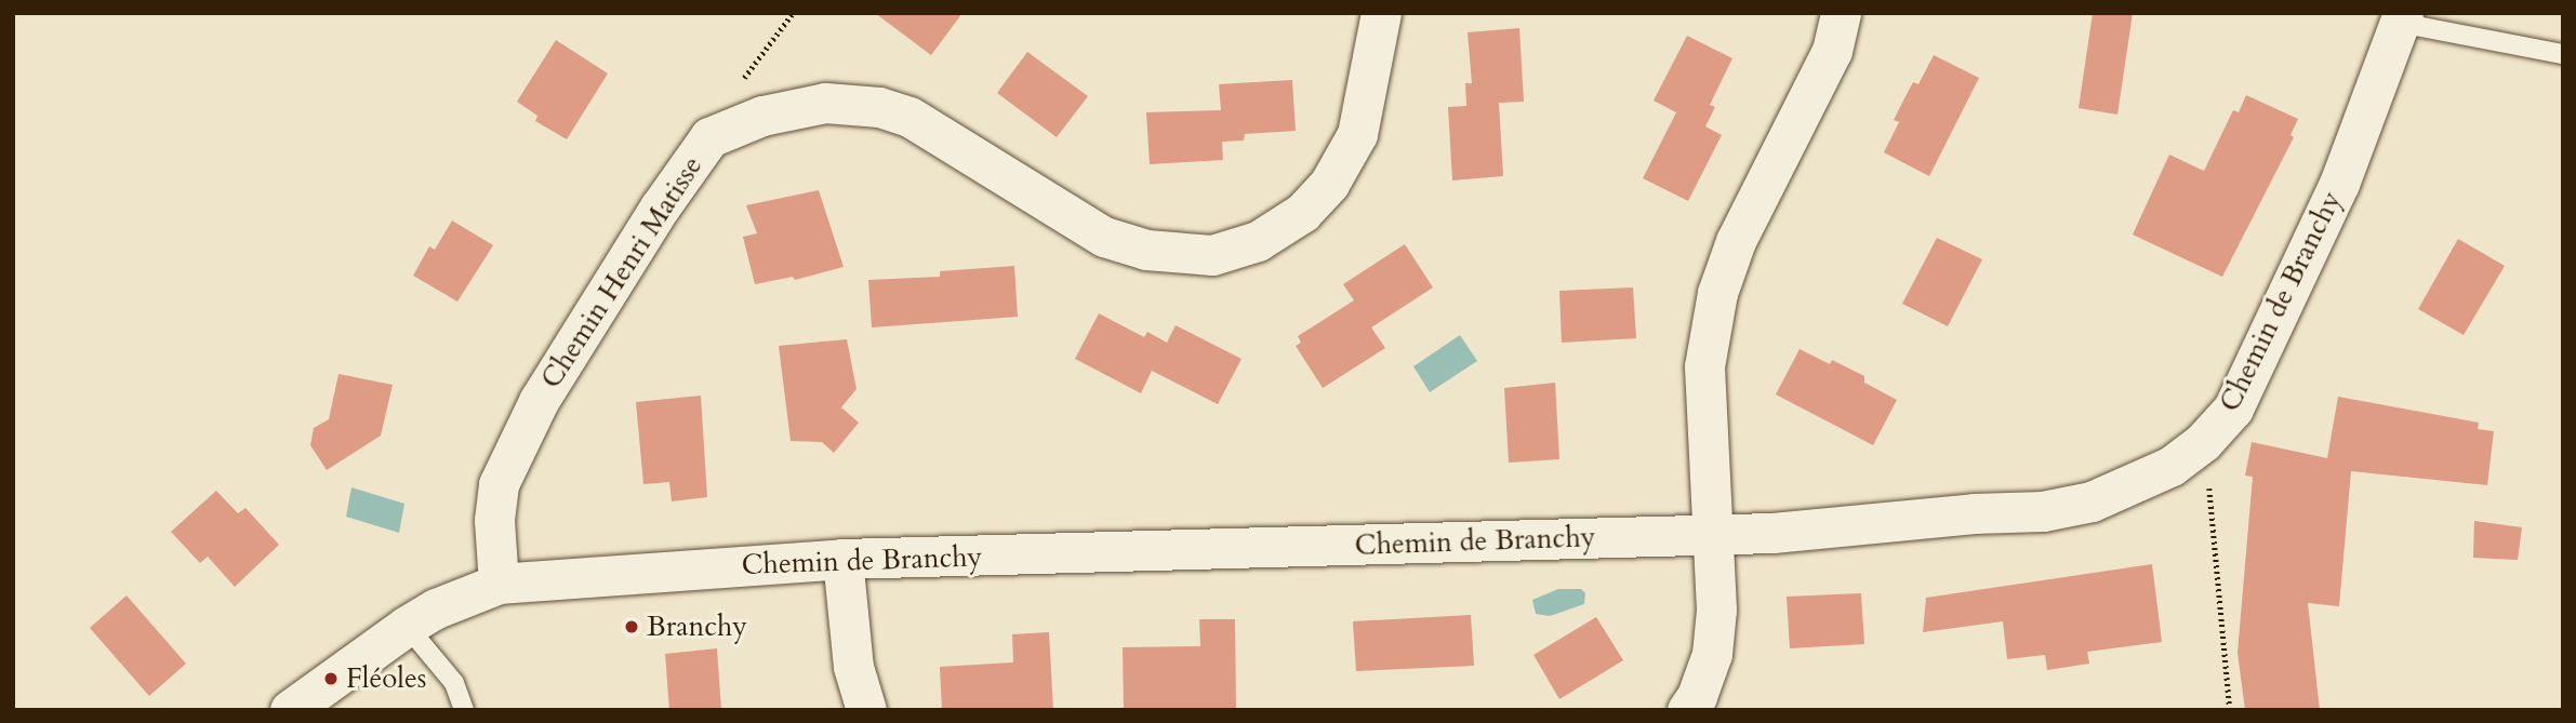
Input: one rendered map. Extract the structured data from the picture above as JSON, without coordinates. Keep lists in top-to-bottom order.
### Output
{
  "streets": {
    "street": ["Chemin Henri Matisse", "Chemin de Branchy"]
  },
  "crossings": [
    ["Chemin Henri Matisse", "Chemin de Branchy"]
  ],
  "places": ["Branchy", "Fléoles"]
}
